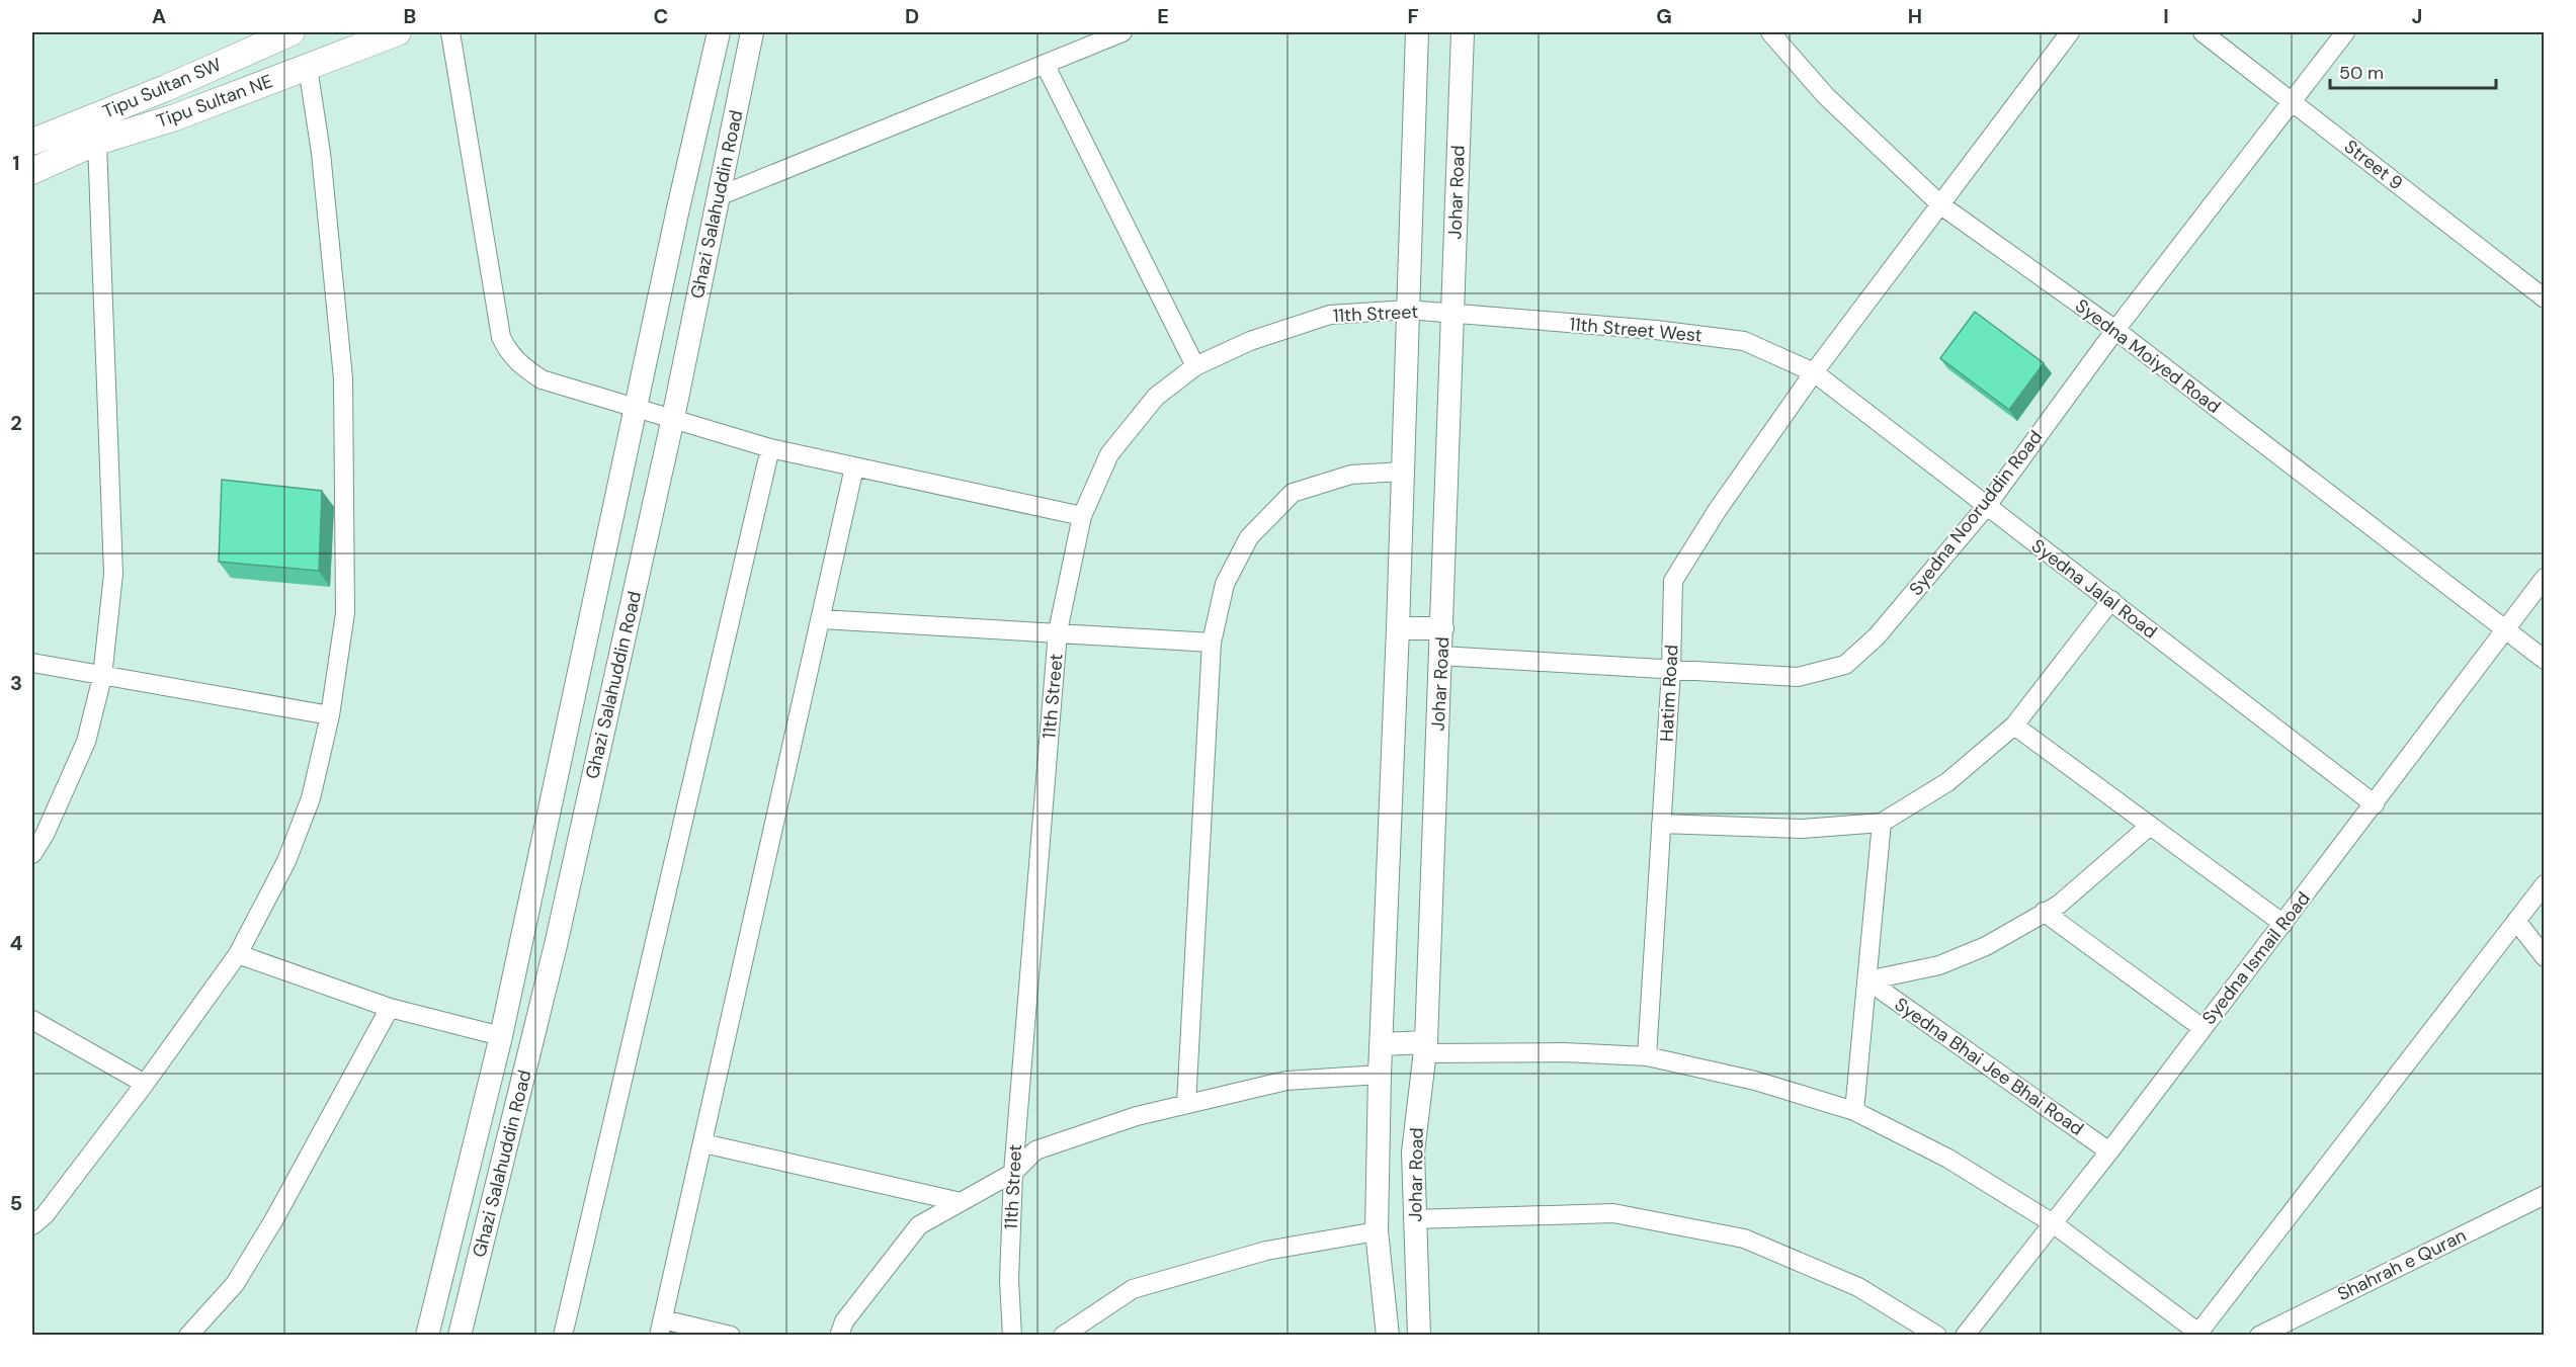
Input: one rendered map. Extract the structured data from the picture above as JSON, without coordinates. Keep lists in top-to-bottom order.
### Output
{
  "streets": {
    "main road": ["Tipu Sultan SW", "Tipu Sultan NE"],
    "street": [
      "Street 9",
      "Johar Road",
      "Ghazi Salahuddin Road",
      "11th Street",
      "11th Street West",
      "Syedna Moiyed Road",
      "Syedna Nooruddin Road",
      "Syedna Jalal Road",
      "Hatim Road",
      "Syedna Ismail Road",
      "Syedna Bhai Jee Bhai Road",
      "Shahrah e Quran"
    ]
  },
  "crossings": [
    ["Street 9", "Syedna Nooruddin Road"],
    ["Johar Road", "11th Street"],
    ["Johar Road", "11th Street West"],
    ["Johar Road", "Syedna Nooruddin Road"],
    ["11th Street", "11th Street West"],
    ["11th Street West", "Syedna Jalal Road"],
    ["11th Street West", "Hatim Road"],
    ["Syedna Moiyed Road", "Syedna Nooruddin Road"],
    ["Syedna Moiyed Road", "Hatim Road"],
    ["Syedna Moiyed Road", "Syedna Ismail Road"],
    ["Syedna Nooruddin Road", "Syedna Jalal Road"],
    ["Syedna Nooruddin Road", "Hatim Road"],
    ["Syedna Jalal Road", "Hatim Road"],
    ["Syedna Jalal Road", "Syedna Ismail Road"],
    ["Syedna Ismail Road", "Syedna Bhai Jee Bhai Road"]
  ],
  "scale_bar": "50 m",
  "grid": {
    "columns": [
      "A",
      "B",
      "C",
      "D",
      "E",
      "F",
      "G",
      "H",
      "I",
      "J"
    ],
    "rows": [
      "1",
      "2",
      "3",
      "4",
      "5"
    ]
  }
}
